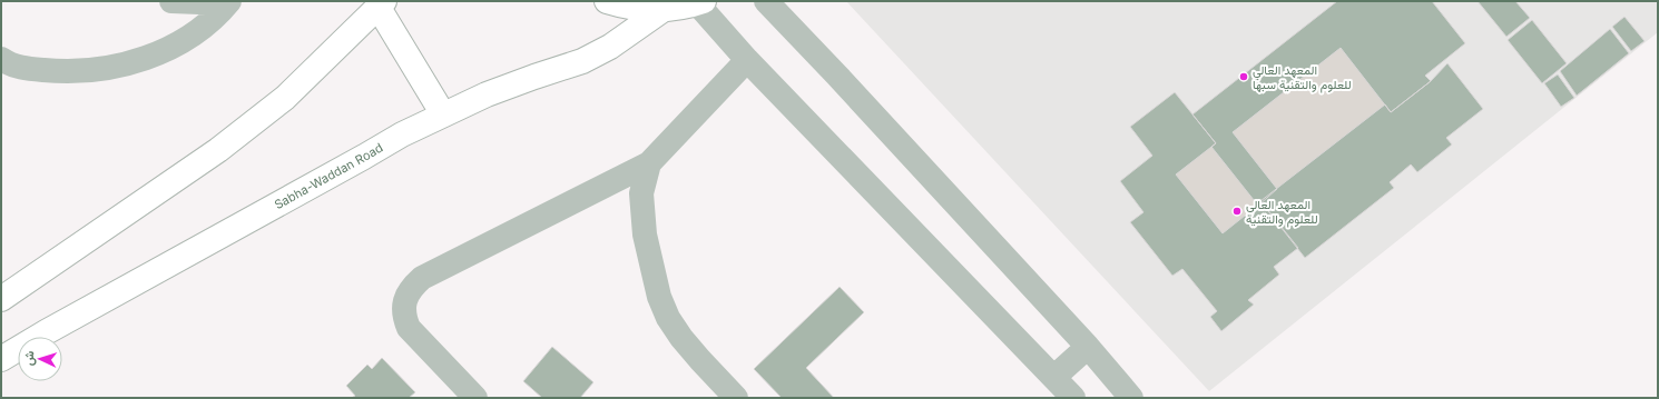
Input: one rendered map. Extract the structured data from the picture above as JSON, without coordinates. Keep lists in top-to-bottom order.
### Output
{
  "streets": {
    "highway": ["Sabha-Waddan Road"]
  },
  "places": ["المعهد العالي للعلوم والتقنية سبها", "المعهد العالي للعلوم والتقنية"],
  "north": "left"
}
